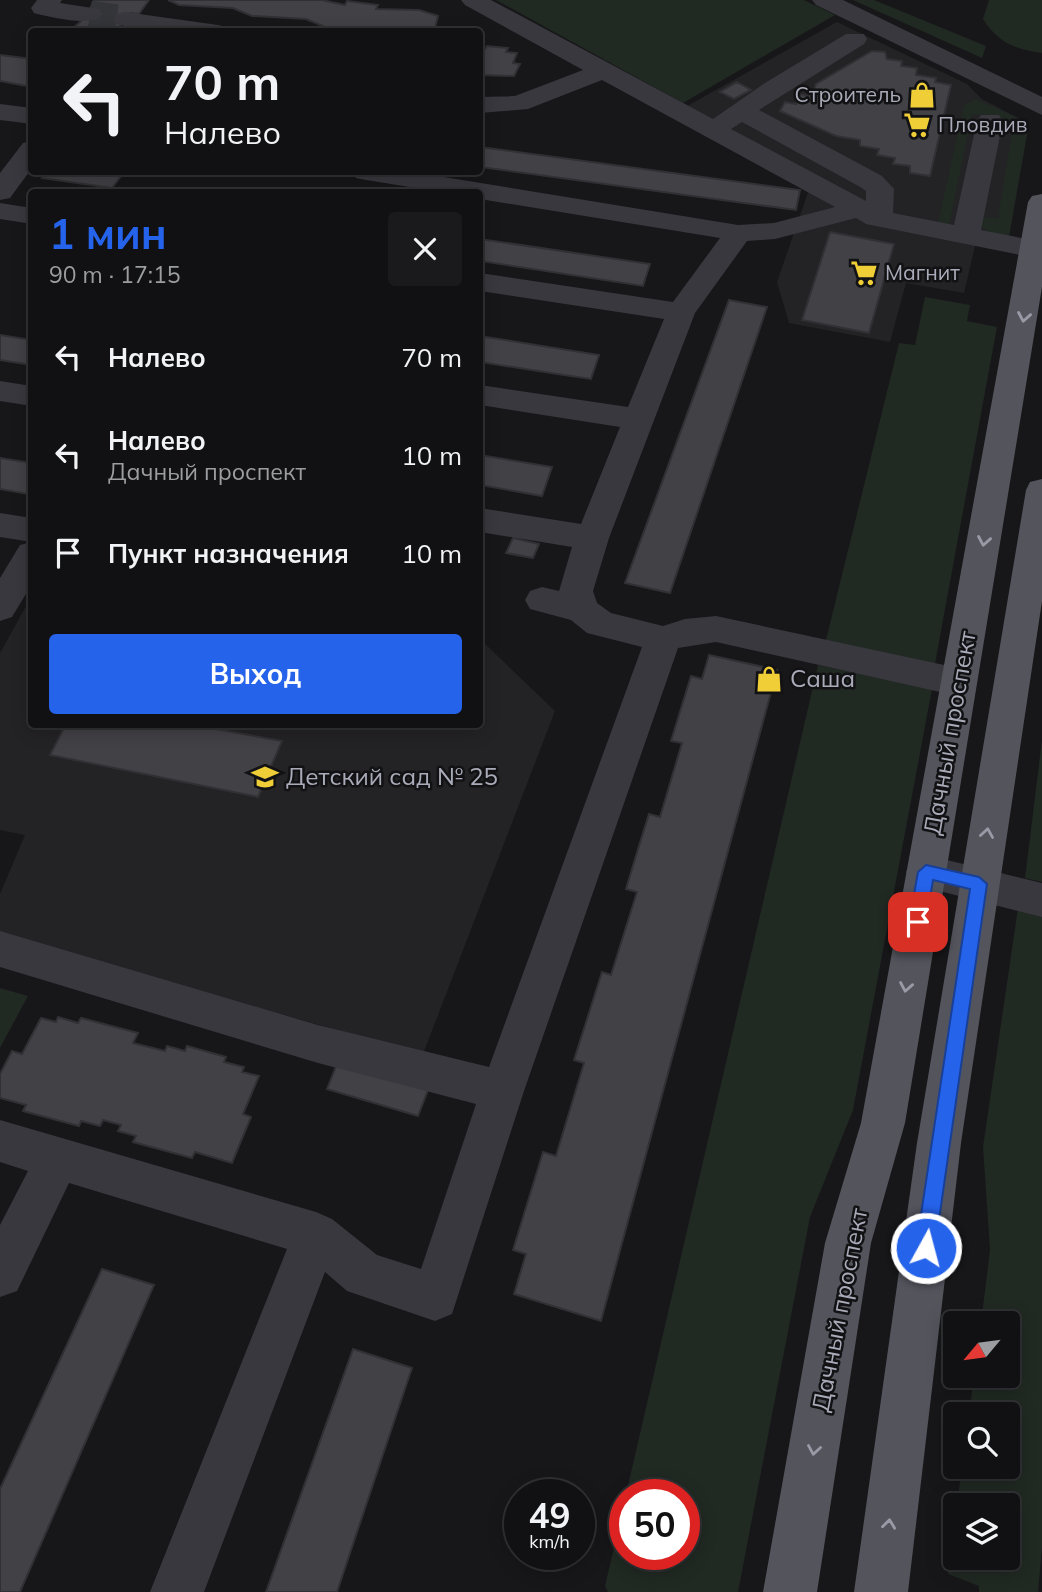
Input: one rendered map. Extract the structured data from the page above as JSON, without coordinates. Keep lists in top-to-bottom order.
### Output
{
  "streets": {
    "main road": ["Дачный проспект"]
  },
  "places": {
    "shop": ["Строитель", "Саша"],
    "supermarket": ["Пловдив", "Магнит"],
    "school or university": ["Детский сад № 25"]
  },
  "north": "bottom left",
  "page": {
    "turn": ["70 m", "Налево"],
    "heading": ["1 мин", "90 m · 17:15"],
    "list": [
      {
        "name": "Налево",
        "value": "70 m"
      },
      {
        "name": "Налево",
        "note": "Дачный проспект",
        "value": "10 m"
      },
      {
        "name": "Пункт назначения",
        "value": "10 m"
      }
    ],
    "buttons": "Выход",
    "speed": "49 km/h",
    "limit": "50"
  }
}
